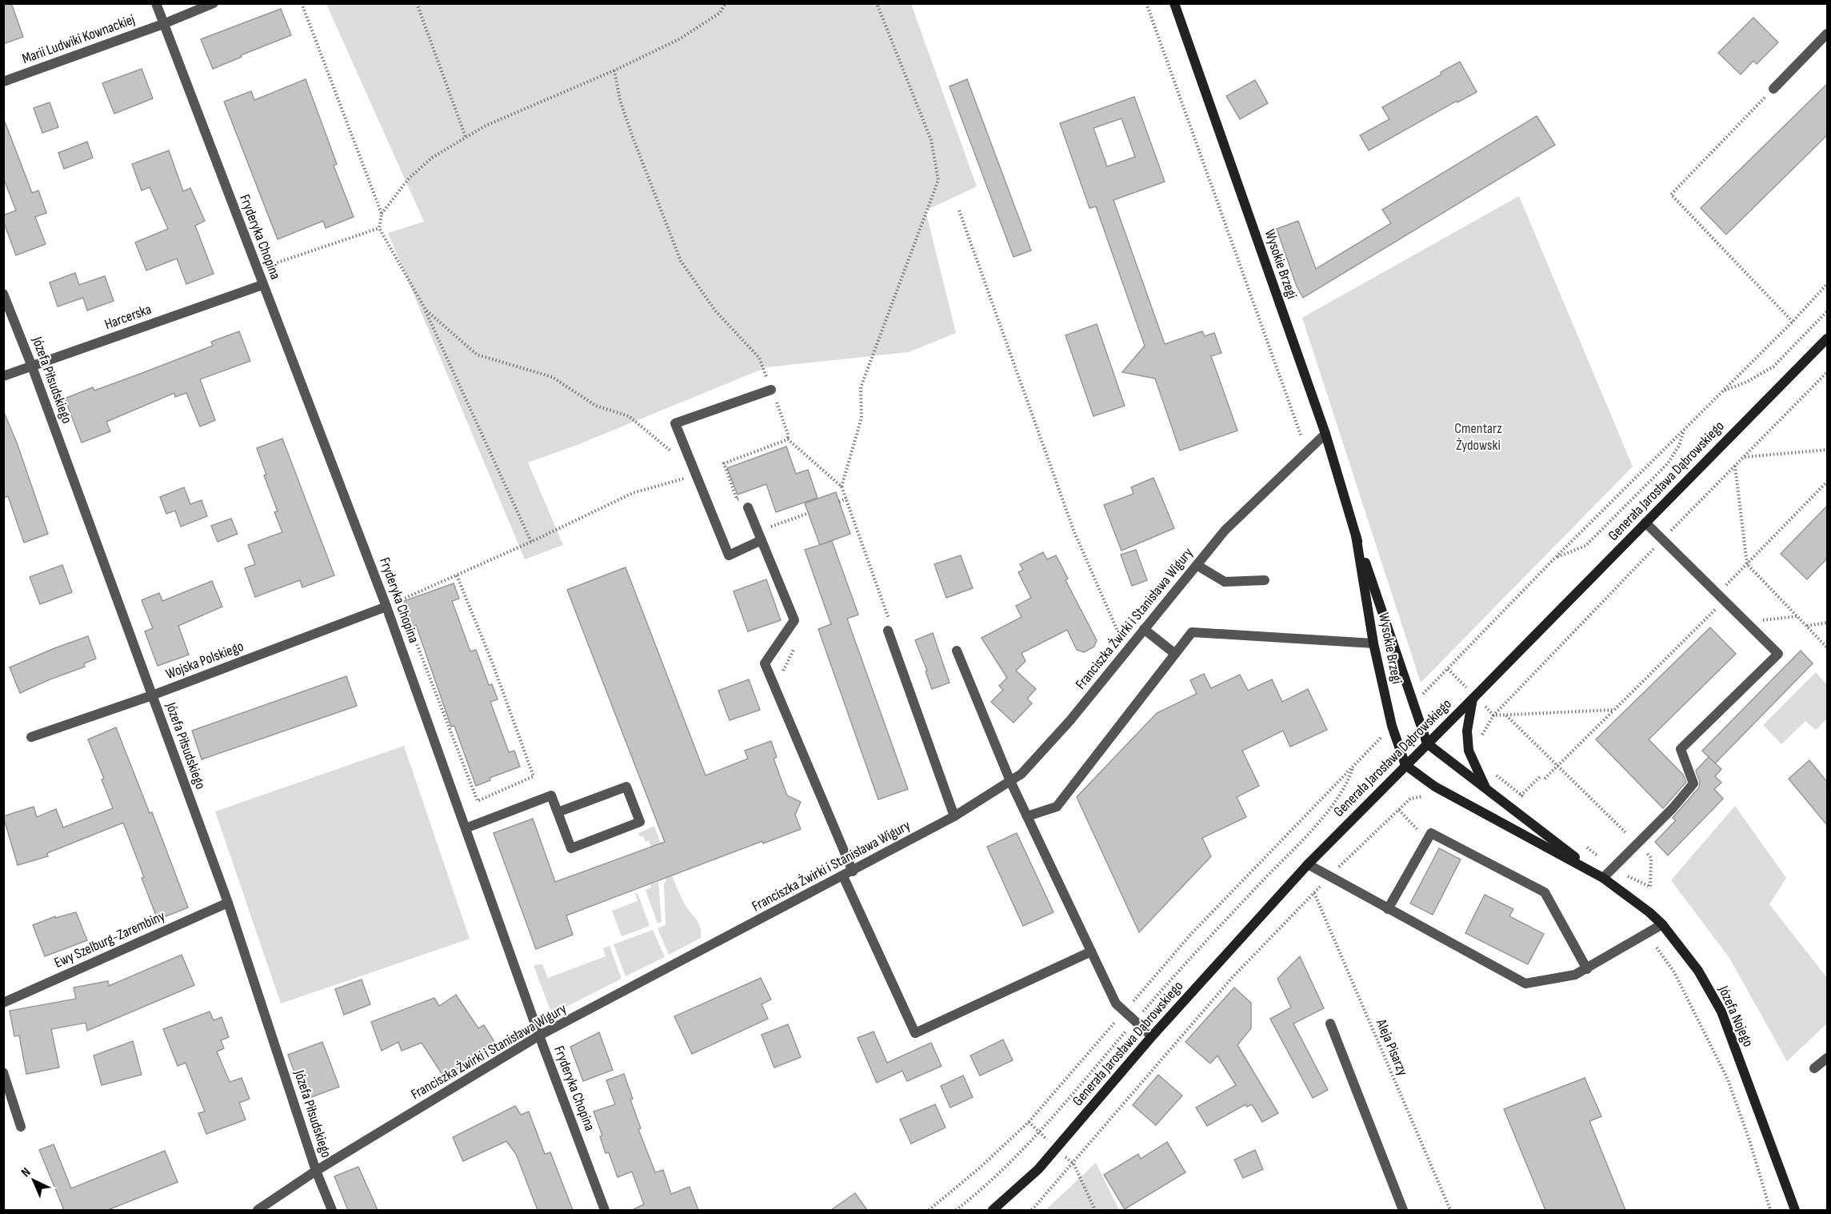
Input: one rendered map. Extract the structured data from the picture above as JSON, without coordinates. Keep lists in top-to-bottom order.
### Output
{
  "streets": {
    "street": [
      "Marii Ludwiki Kownackiej",
      "Fryderyka Chopina",
      "Wysokie Brzegi",
      "Harcerska",
      "Józefa Piłsudskiego",
      "Generała Jarosława Dąbrowskiego",
      "Franciszka Żwirki i Stanisława Wigury",
      "Wojska Polskiego",
      "Ewy Szelburg-Zarembiny",
      "Józefa Nojego"
    ],
    "path": ["Aleja Pisarzy"]
  },
  "crossings": [
    ["Marii Ludwiki Kownackiej", "Fryderyka Chopina"],
    ["Fryderyka Chopina", "Harcerska"],
    ["Fryderyka Chopina", "Franciszka Żwirki i Stanisława Wigury"],
    ["Fryderyka Chopina", "Wojska Polskiego"],
    ["Wysokie Brzegi", "Generała Jarosława Dąbrowskiego"],
    ["Wysokie Brzegi", "Franciszka Żwirki i Stanisława Wigury"],
    ["Wysokie Brzegi", "Józefa Nojego"],
    ["Harcerska", "Józefa Piłsudskiego"],
    ["Józefa Piłsudskiego", "Franciszka Żwirki i Stanisława Wigury"],
    ["Józefa Piłsudskiego", "Wojska Polskiego"],
    ["Józefa Piłsudskiego", "Ewy Szelburg-Zarembiny"],
    ["Generała Jarosława Dąbrowskiego", "Józefa Nojego"]
  ],
  "parks": ["Cmentarz Żydowski"],
  "north": "top left"
}
